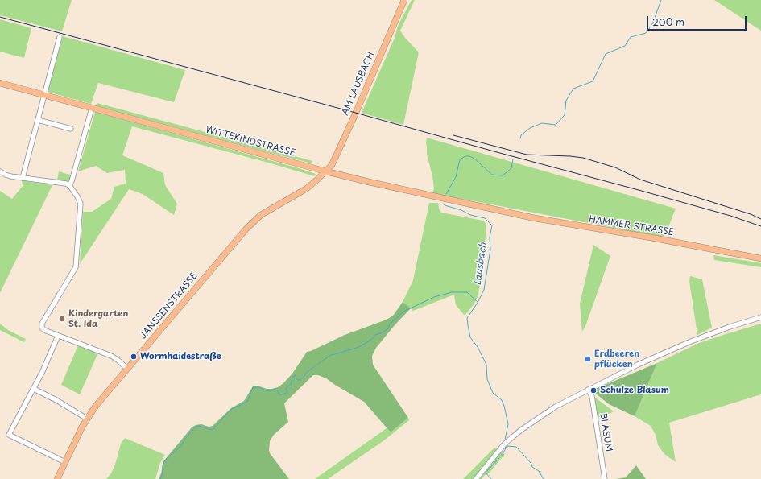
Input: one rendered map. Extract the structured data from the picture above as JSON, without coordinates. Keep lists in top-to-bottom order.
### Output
{
  "streets": {
    "main road": [
      "AM LAUSBACH",
      "WITTEKINDSTRASSE",
      "HAMMER STRASSE",
      "JANSSENSTRASSE"
    ],
    "street": ["BLASUM"]
  },
  "crossings": [
    ["AM LAUSBACH", "WITTEKINDSTRASSE"],
    ["AM LAUSBACH", "JANSSENSTRASSE"],
    ["WITTEKINDSTRASSE", "HAMMER STRASSE"],
    ["WITTEKINDSTRASSE", "JANSSENSTRASSE"]
  ],
  "water": ["Lausbach"],
  "places": [
    "Kindergarten St. Ida",
    "Wormhaidestraße",
    "Erdbeeren pflücken",
    "Schulze Blasum"
  ],
  "scale_bar": "200 m"
}
